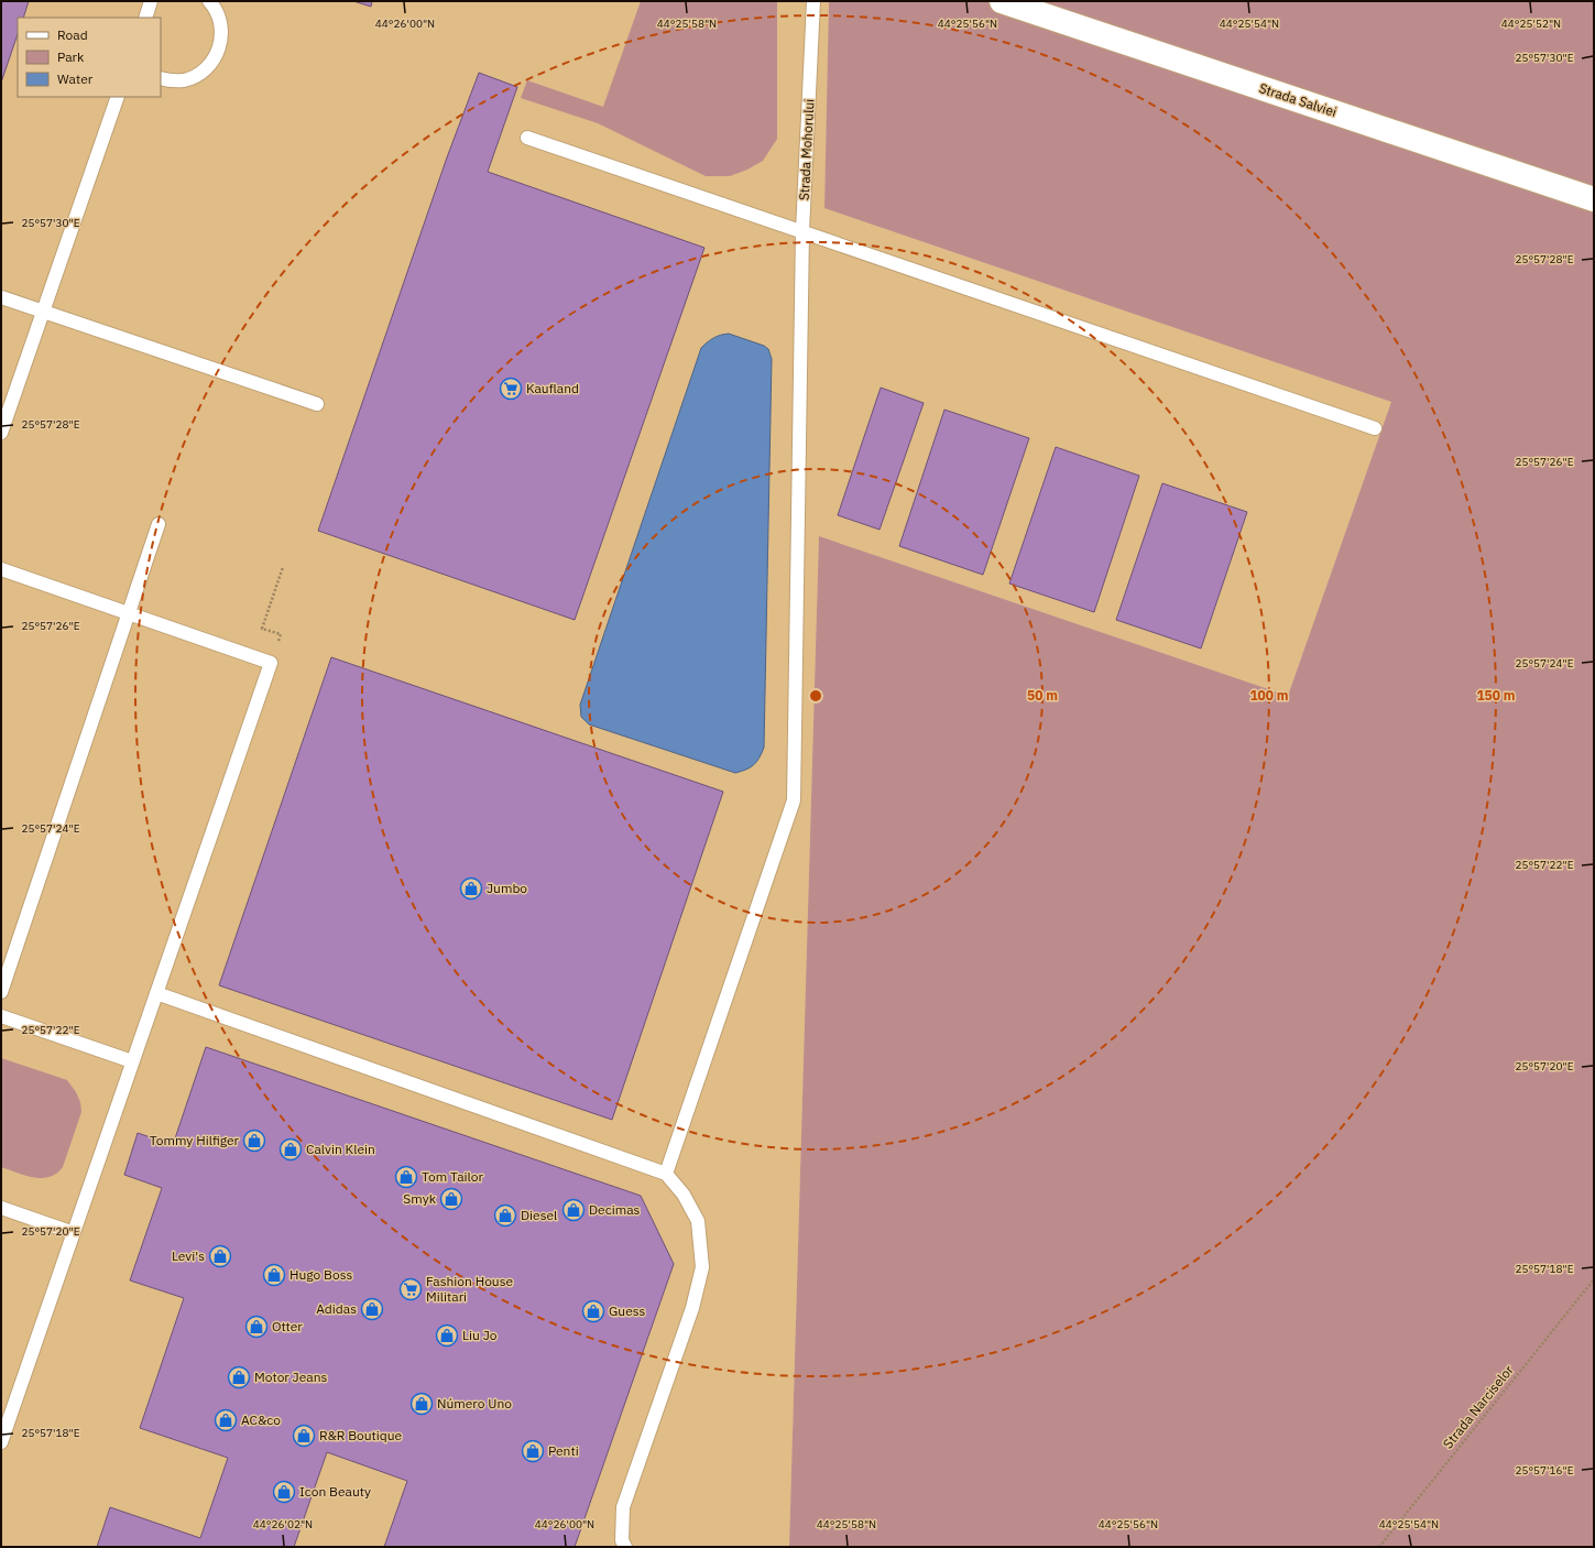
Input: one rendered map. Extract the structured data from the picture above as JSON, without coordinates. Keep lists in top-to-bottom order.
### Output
{
  "streets": {
    "street": ["Strada Salviei"],
    "lane": ["Strada Mohorului"],
    "path": ["Strada Narciselor"]
  },
  "places": {
    "supermarket": ["Kaufland", "Fashion House Militari"],
    "shop": [
      "Jumbo",
      "Tommy Hilfiger",
      "Calvin Klein",
      "Tom Tailor",
      "Smyk",
      "Decimas",
      "Diesel",
      "Levi's",
      "Hugo Boss",
      "Adidas",
      "Guess",
      "Otter",
      "Liu Jo",
      "Motor Jeans",
      "Número Uno",
      "AC&co",
      "R&R Boutique",
      "Penti",
      "Icon Beauty"
    ]
  },
  "legend": ["Road", "Park", "Water"],
  "coordinates": [
    "44°26'00\"N",
    "44°25'58\"N",
    "44°25'56\"N",
    "44°25'54\"N",
    "44°25'52\"N",
    "25°57'30\"E",
    "25°57'28\"E",
    "25°57'26\"E",
    "25°57'24\"E",
    "25°57'22\"E",
    "25°57'20\"E",
    "25°57'18\"E",
    "25°57'16\"E",
    "44°26'02\"N"
  ],
  "rings": ["50 m", "100 m", "150 m"]
}
